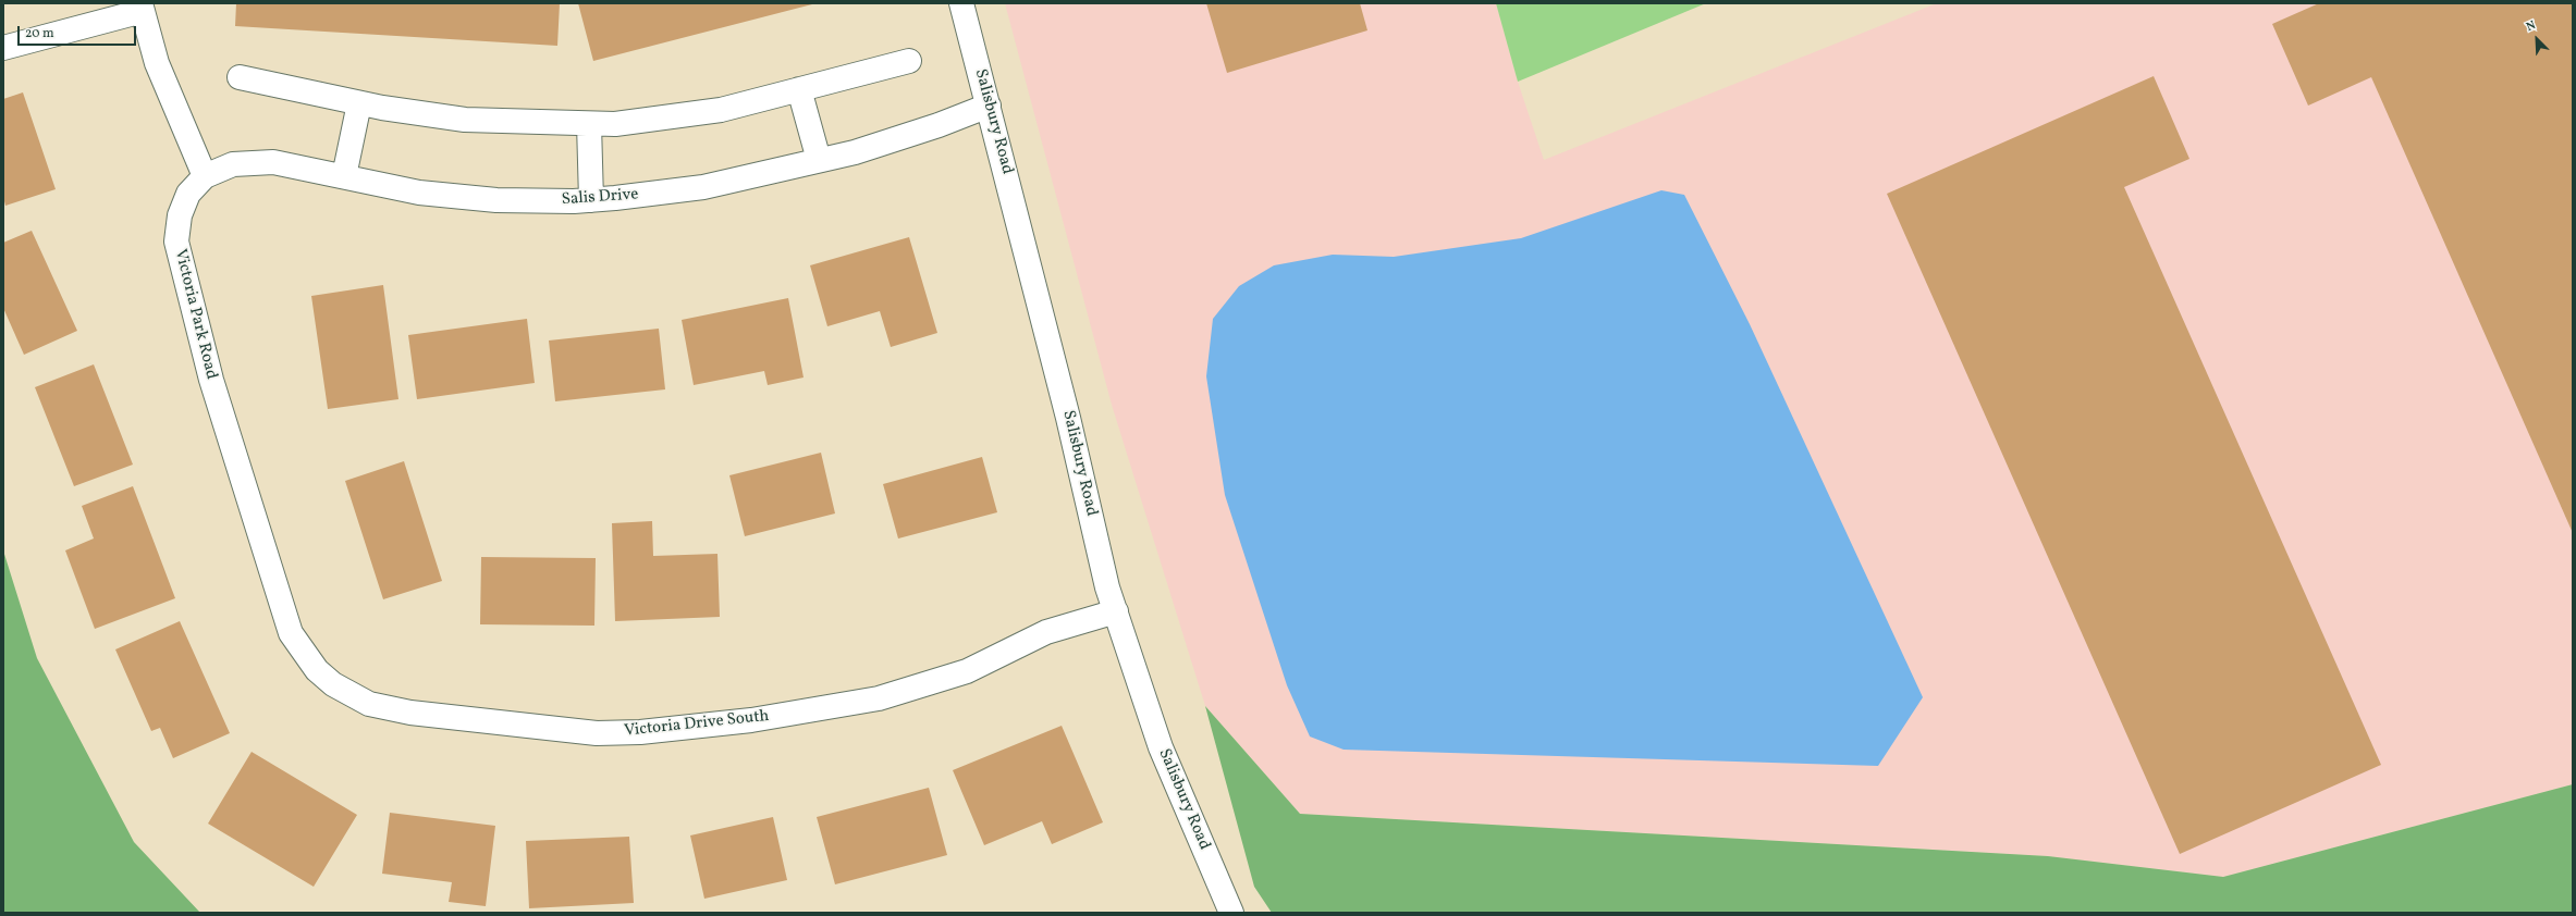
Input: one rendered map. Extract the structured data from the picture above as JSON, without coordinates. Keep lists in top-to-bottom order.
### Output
{
  "streets": {
    "street": [
      "Salisbury Road",
      "Salis Drive",
      "Victoria Park Road",
      "Victoria Drive South"
    ]
  },
  "crossings": [
    ["Salisbury Road", "Salis Drive"],
    ["Salisbury Road", "Victoria Drive South"],
    ["Salis Drive", "Victoria Park Road"],
    ["Victoria Park Road", "Victoria Drive South"]
  ],
  "scale_bar": "20 m",
  "north": "top left"
}
